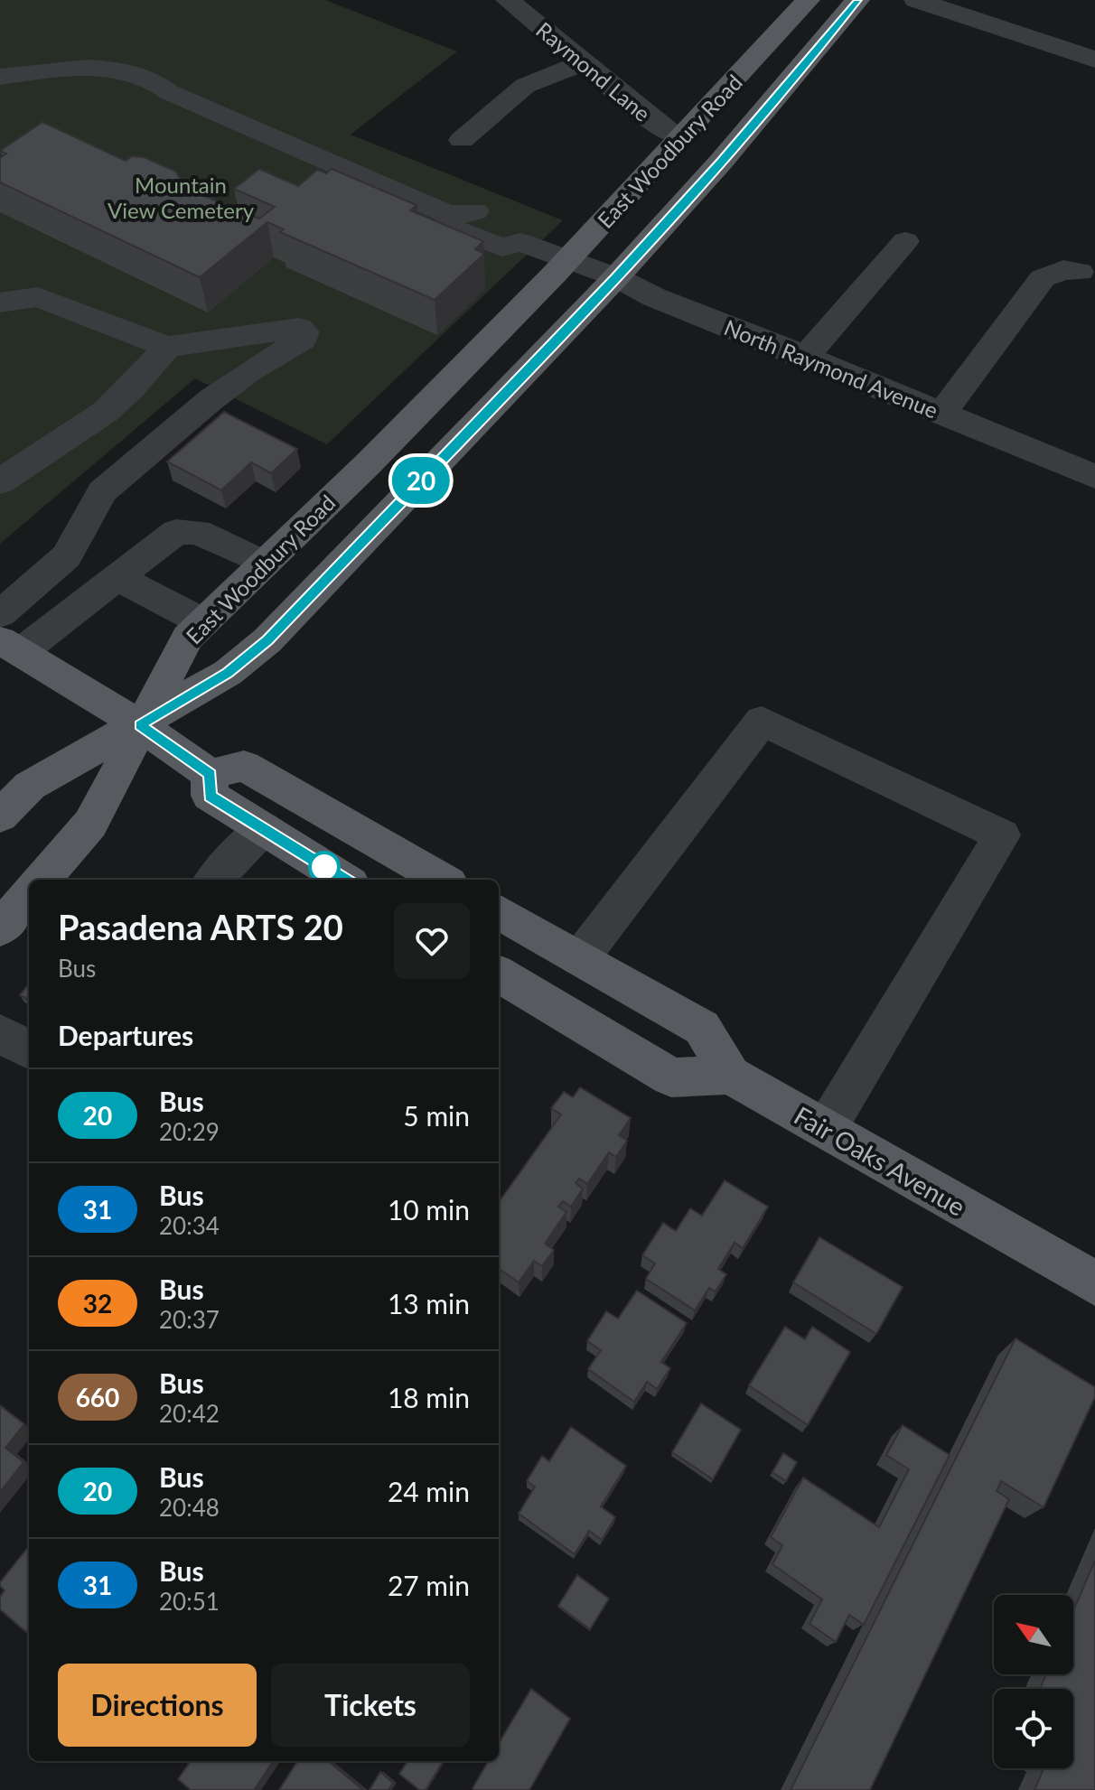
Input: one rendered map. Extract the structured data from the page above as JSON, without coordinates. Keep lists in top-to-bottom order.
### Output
{
  "streets": {
    "main road": ["East Woodbury Road", "Fair Oaks Avenue"],
    "street": ["Raymond Lane", "North Raymond Avenue"]
  },
  "crossings": [
    ["Raymond Lane", "East Woodbury Road"],
    ["East Woodbury Road", "North Raymond Avenue"]
  ],
  "parks": ["Mountain View Cemetery"],
  "lines": ["bus line 20"],
  "north": "top left",
  "page": {
    "on_map": "20",
    "heading": [
      ["Pasadena ARTS 20", "Bus"],
      "Departures"
    ],
    "list": [
      {
        "mark": "20",
        "name": "Bus",
        "note": "20:29",
        "value": "5 min"
      },
      {
        "mark": "31",
        "name": "Bus",
        "note": "20:34",
        "value": "10 min"
      },
      {
        "mark": "32",
        "name": "Bus",
        "note": "20:37",
        "value": "13 min"
      },
      {
        "mark": "660",
        "name": "Bus",
        "note": "20:42",
        "value": "18 min"
      },
      {
        "mark": "20",
        "name": "Bus",
        "note": "20:48",
        "value": "24 min"
      },
      {
        "mark": "31",
        "name": "Bus",
        "note": "20:51",
        "value": "27 min"
      }
    ],
    "buttons": ["Directions", "Tickets"]
  }
}
